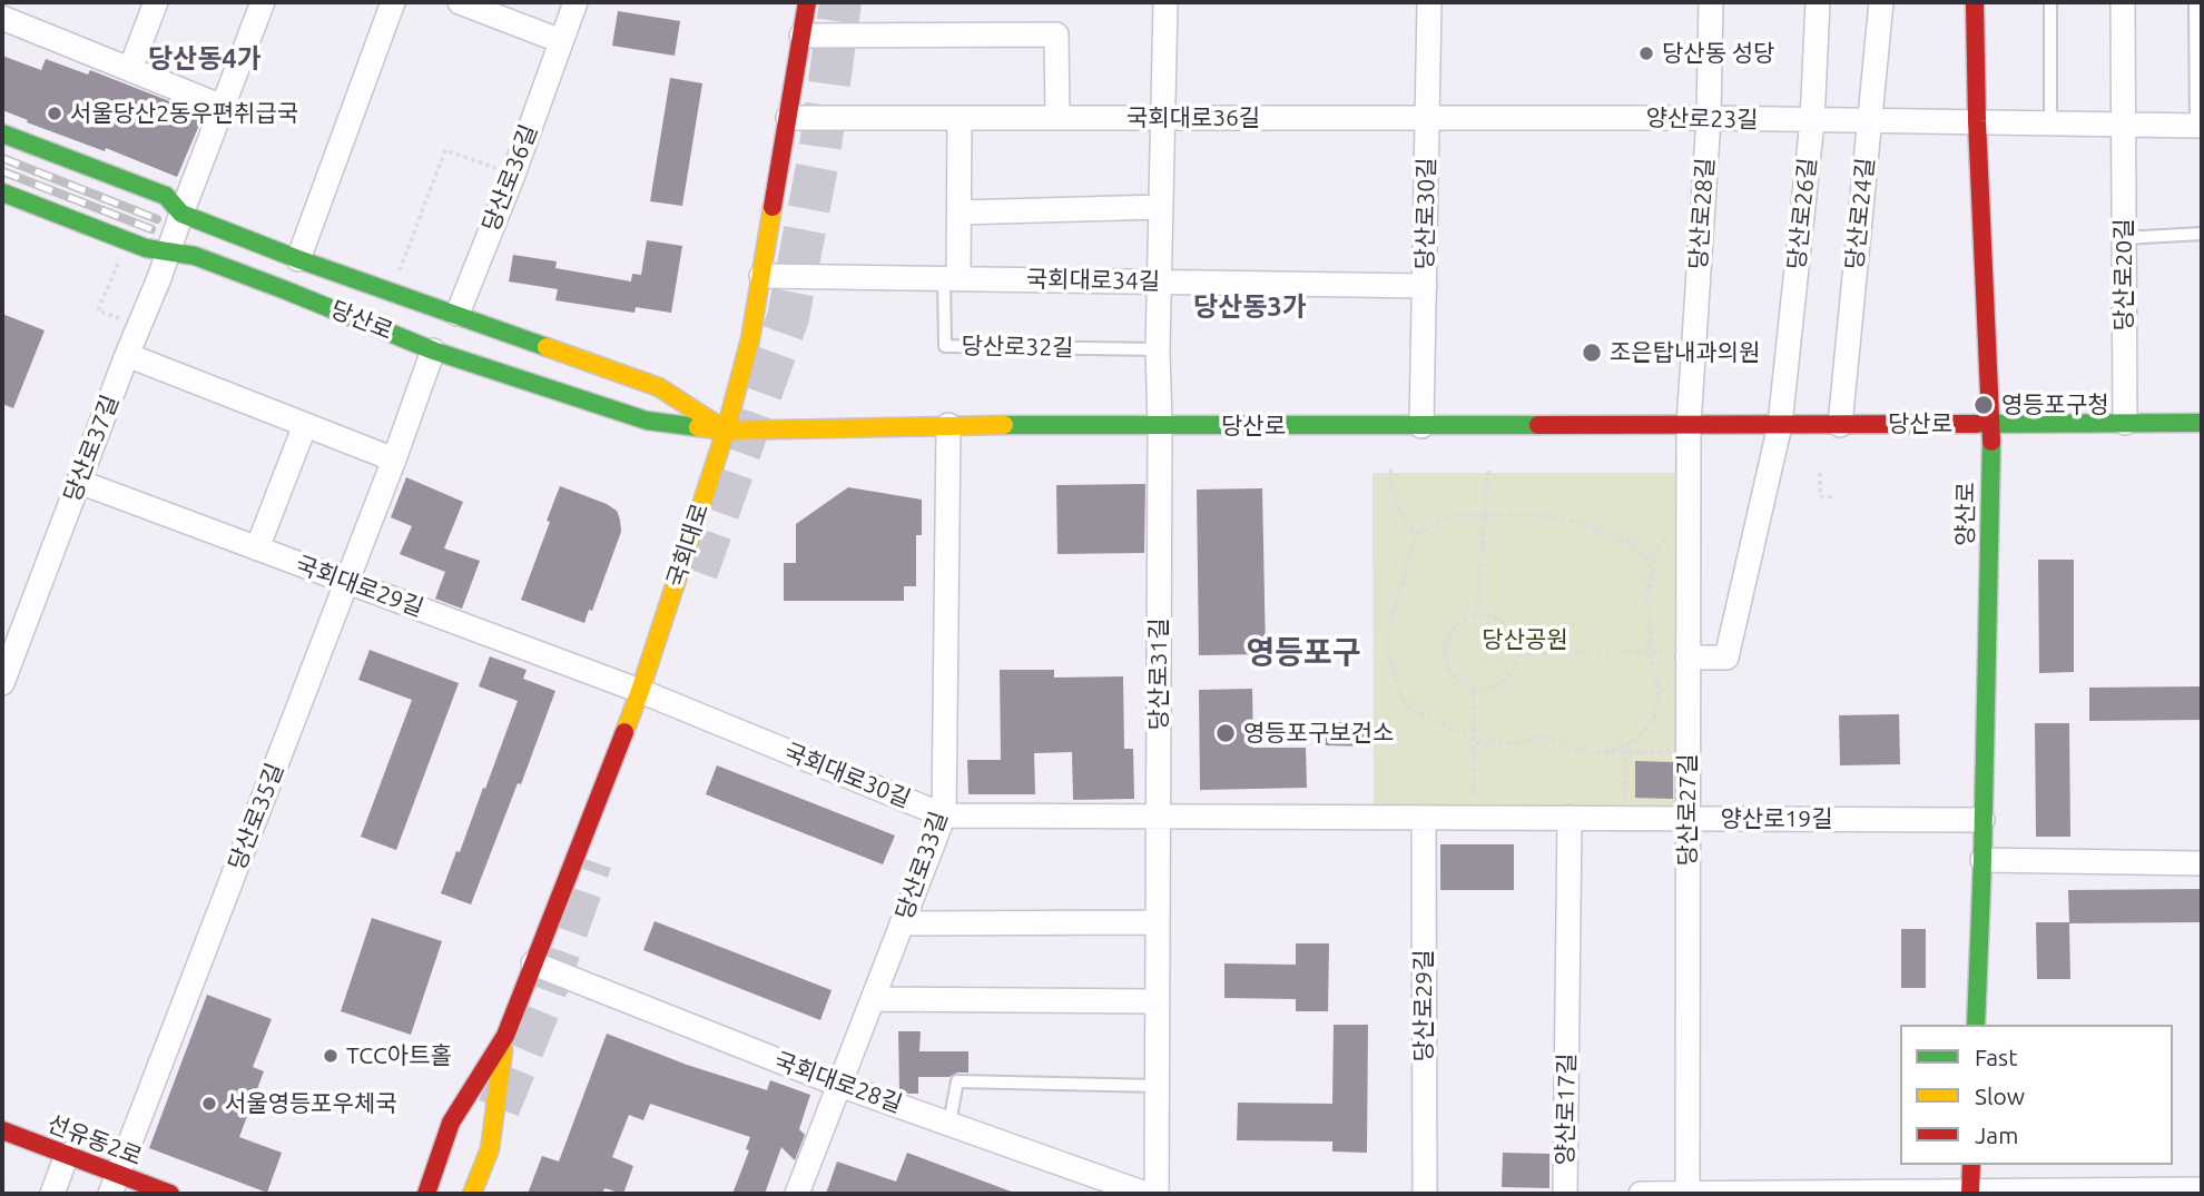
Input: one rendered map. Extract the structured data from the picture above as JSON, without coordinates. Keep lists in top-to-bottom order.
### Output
{
  "streets": {
    "main road": [
      "당산로",
      "양산로",
      "국회대로",
      "선유동2로"
    ],
    "street": [
      "국회대로36길",
      "양산로23길",
      "당산로36길",
      "당산로30길",
      "당산로28길",
      "당산로26길",
      "당산로24길",
      "당산로20길",
      "국회대로34길",
      "당산로37길",
      "국회대로29길",
      "당산로31길",
      "국회대로30길",
      "당산로27길",
      "당산로35길",
      "양산로19길",
      "당산로33길",
      "당산로29길",
      "국회대로28길",
      "양산로17길"
    ],
    "lane": ["당산로32길"]
  },
  "crossings": [
    ["국회대로36길", "양산로23길"],
    ["국회대로36길", "당산로30길"],
    ["국회대로36길", "국회대로"],
    ["양산로23길", "당산로30길"],
    ["양산로23길", "당산로28길"],
    ["양산로23길", "당산로26길"],
    ["양산로23길", "당산로24길"],
    ["양산로23길", "양산로"],
    ["당산로36길", "당산로"],
    ["당산로30길", "국회대로34길"],
    ["당산로30길", "당산로"],
    ["당산로28길", "당산로"],
    ["당산로28길", "당산로27길"],
    ["당산로26길", "당산로"],
    ["당산로24길", "당산로"],
    ["당산로20길", "당산로"],
    ["국회대로34길", "당산로32길"],
    ["국회대로34길", "국회대로"],
    ["당산로", "당산로37길"],
    ["당산로", "양산로"],
    ["당산로", "국회대로"],
    ["당산로", "당산로31길"],
    ["당산로", "당산로27길"],
    ["당산로", "당산로35길"],
    ["당산로", "당산로33길"],
    ["당산로37길", "국회대로29길"],
    ["양산로", "양산로19길"],
    ["국회대로", "국회대로29길"],
    ["국회대로", "국회대로30길"],
    ["국회대로", "국회대로28길"],
    ["국회대로29길", "국회대로30길"],
    ["국회대로29길", "당산로35길"],
    ["당산로31길", "국회대로30길"],
    ["당산로31길", "양산로19길"],
    ["국회대로30길", "양산로19길"],
    ["국회대로30길", "당산로33길"],
    ["당산로27길", "양산로19길"],
    ["당산로35길", "선유동2로"],
    ["양산로19길", "당산로29길"],
    ["양산로19길", "양산로17길"],
    ["당산로33길", "국회대로28길"]
  ],
  "districts": ["당산동4가", "당산동3가", "영등포구"],
  "parks": ["당산공원"],
  "places": [
    "당산동 성당",
    "서울당산2동우편취급국",
    "조은탑내과의원",
    "영등포구청",
    "영등포구보건소",
    "TCC아트홀",
    "서울영등포우체국"
  ],
  "legend": ["Fast", "Slow", "Jam"]
}
